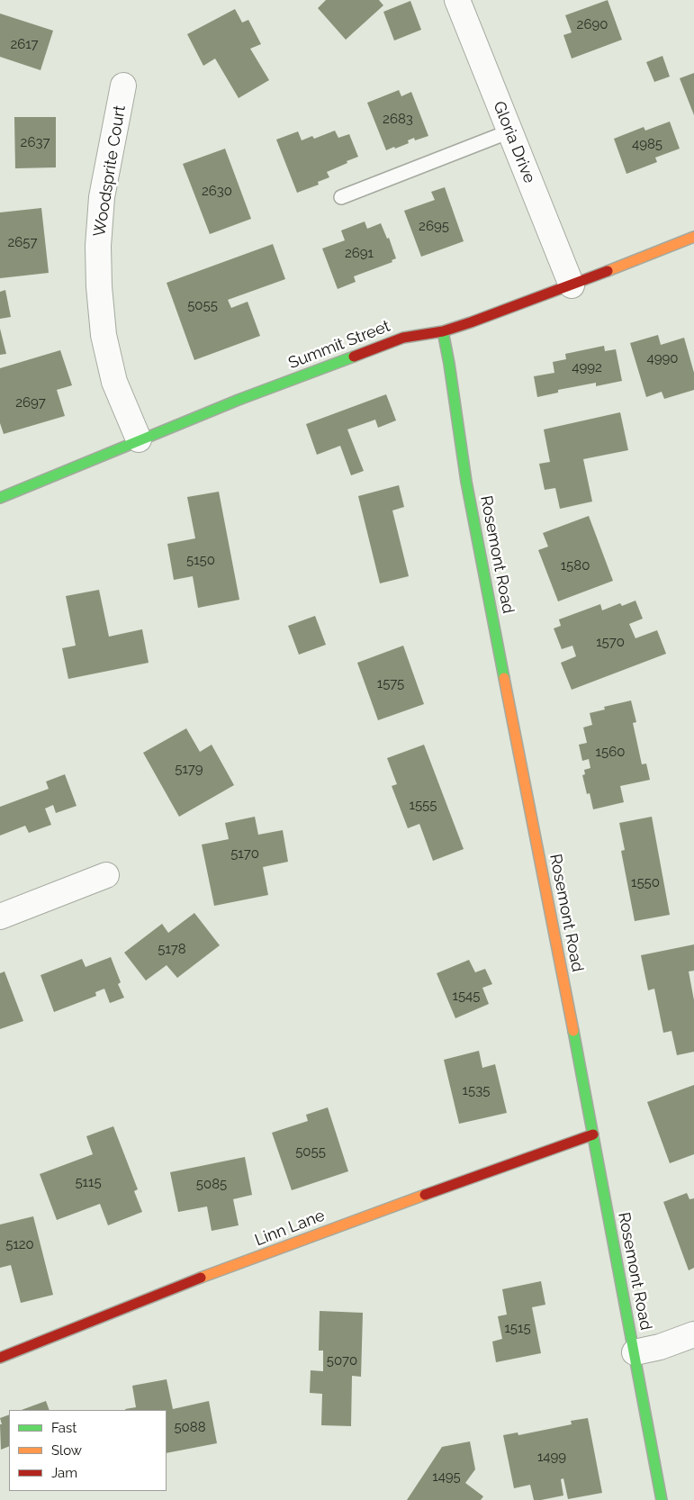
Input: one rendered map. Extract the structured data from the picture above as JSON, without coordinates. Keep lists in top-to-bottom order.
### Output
{
  "streets": {
    "main road": ["Summit Street", "Rosemont Road", "Linn Lane"],
    "street": ["Gloria Drive", "Woodsprite Court"]
  },
  "crossings": [
    ["Gloria Drive", "Summit Street"],
    ["Woodsprite Court", "Summit Street"],
    ["Summit Street", "Rosemont Road"],
    ["Rosemont Road", "Linn Lane"]
  ],
  "house_numbers": [
    "2690",
    "2617",
    "2683",
    "2637",
    "4985",
    "2630",
    "2695",
    "2657",
    "2691",
    "5055",
    "4990",
    "4992",
    "2697",
    "5150",
    "1580",
    "1570",
    "1575",
    "1560",
    "5179",
    "1555",
    "5170",
    "1550",
    "5178",
    "1545",
    "1535",
    "5055",
    "5115",
    "5085",
    "5120",
    "1515",
    "5070",
    "5088",
    "1499",
    "1495"
  ],
  "legend": ["Fast", "Slow", "Jam"]
}
